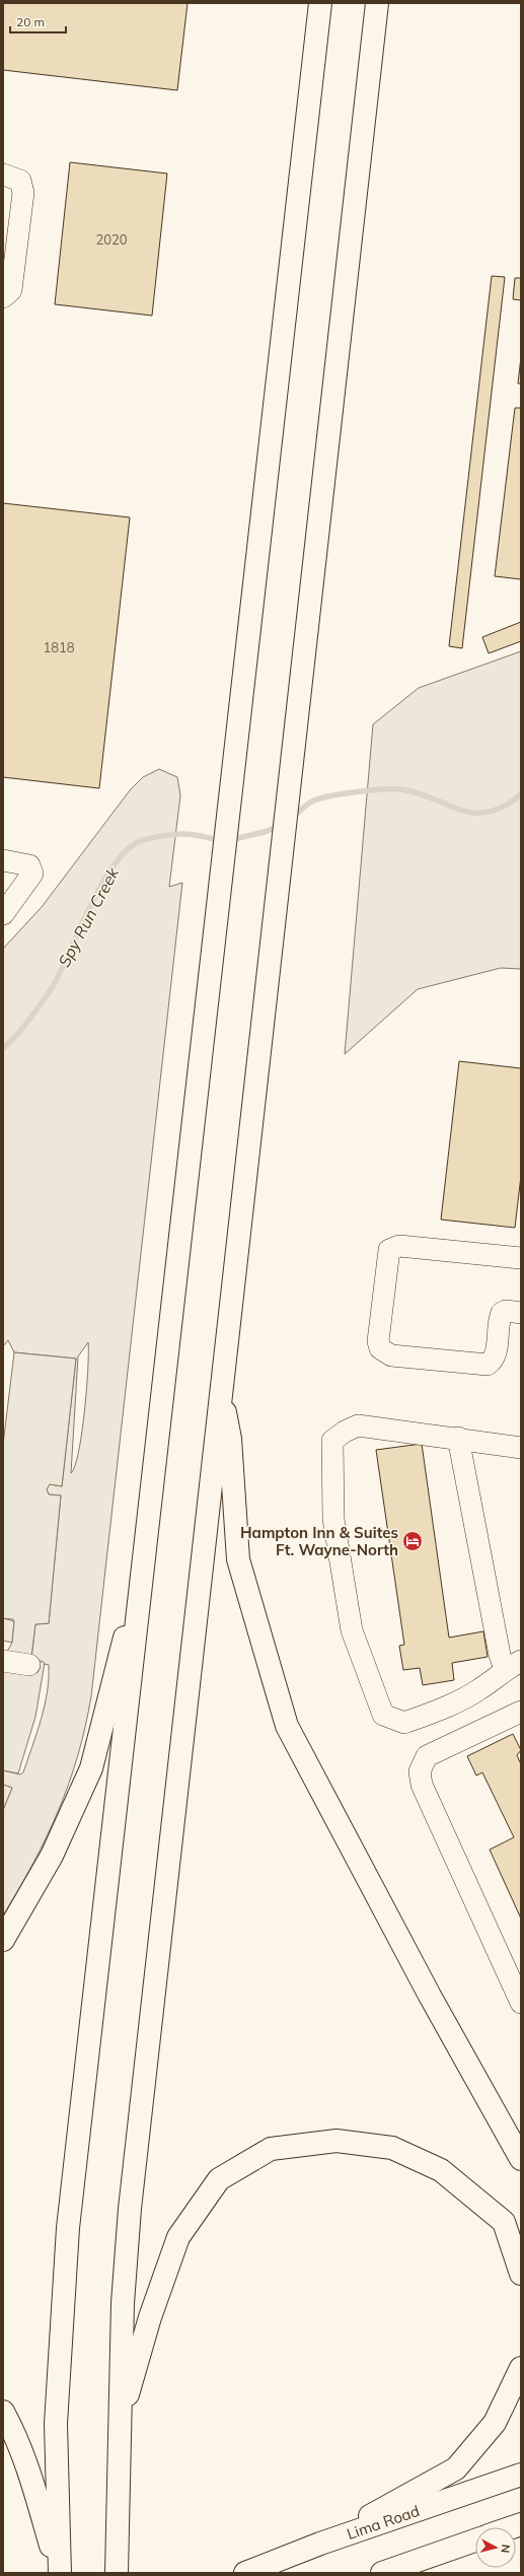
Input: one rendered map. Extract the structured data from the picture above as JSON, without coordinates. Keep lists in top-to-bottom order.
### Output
{
  "streets": {
    "highway": ["Lima Road"]
  },
  "water": ["Spy Run Creek"],
  "places": {
    "hotel": ["Hampton Inn & Suites Ft. Wayne-North"]
  },
  "house_numbers": ["2020", "1818"],
  "scale_bar": "20 m",
  "north": "right"
}
